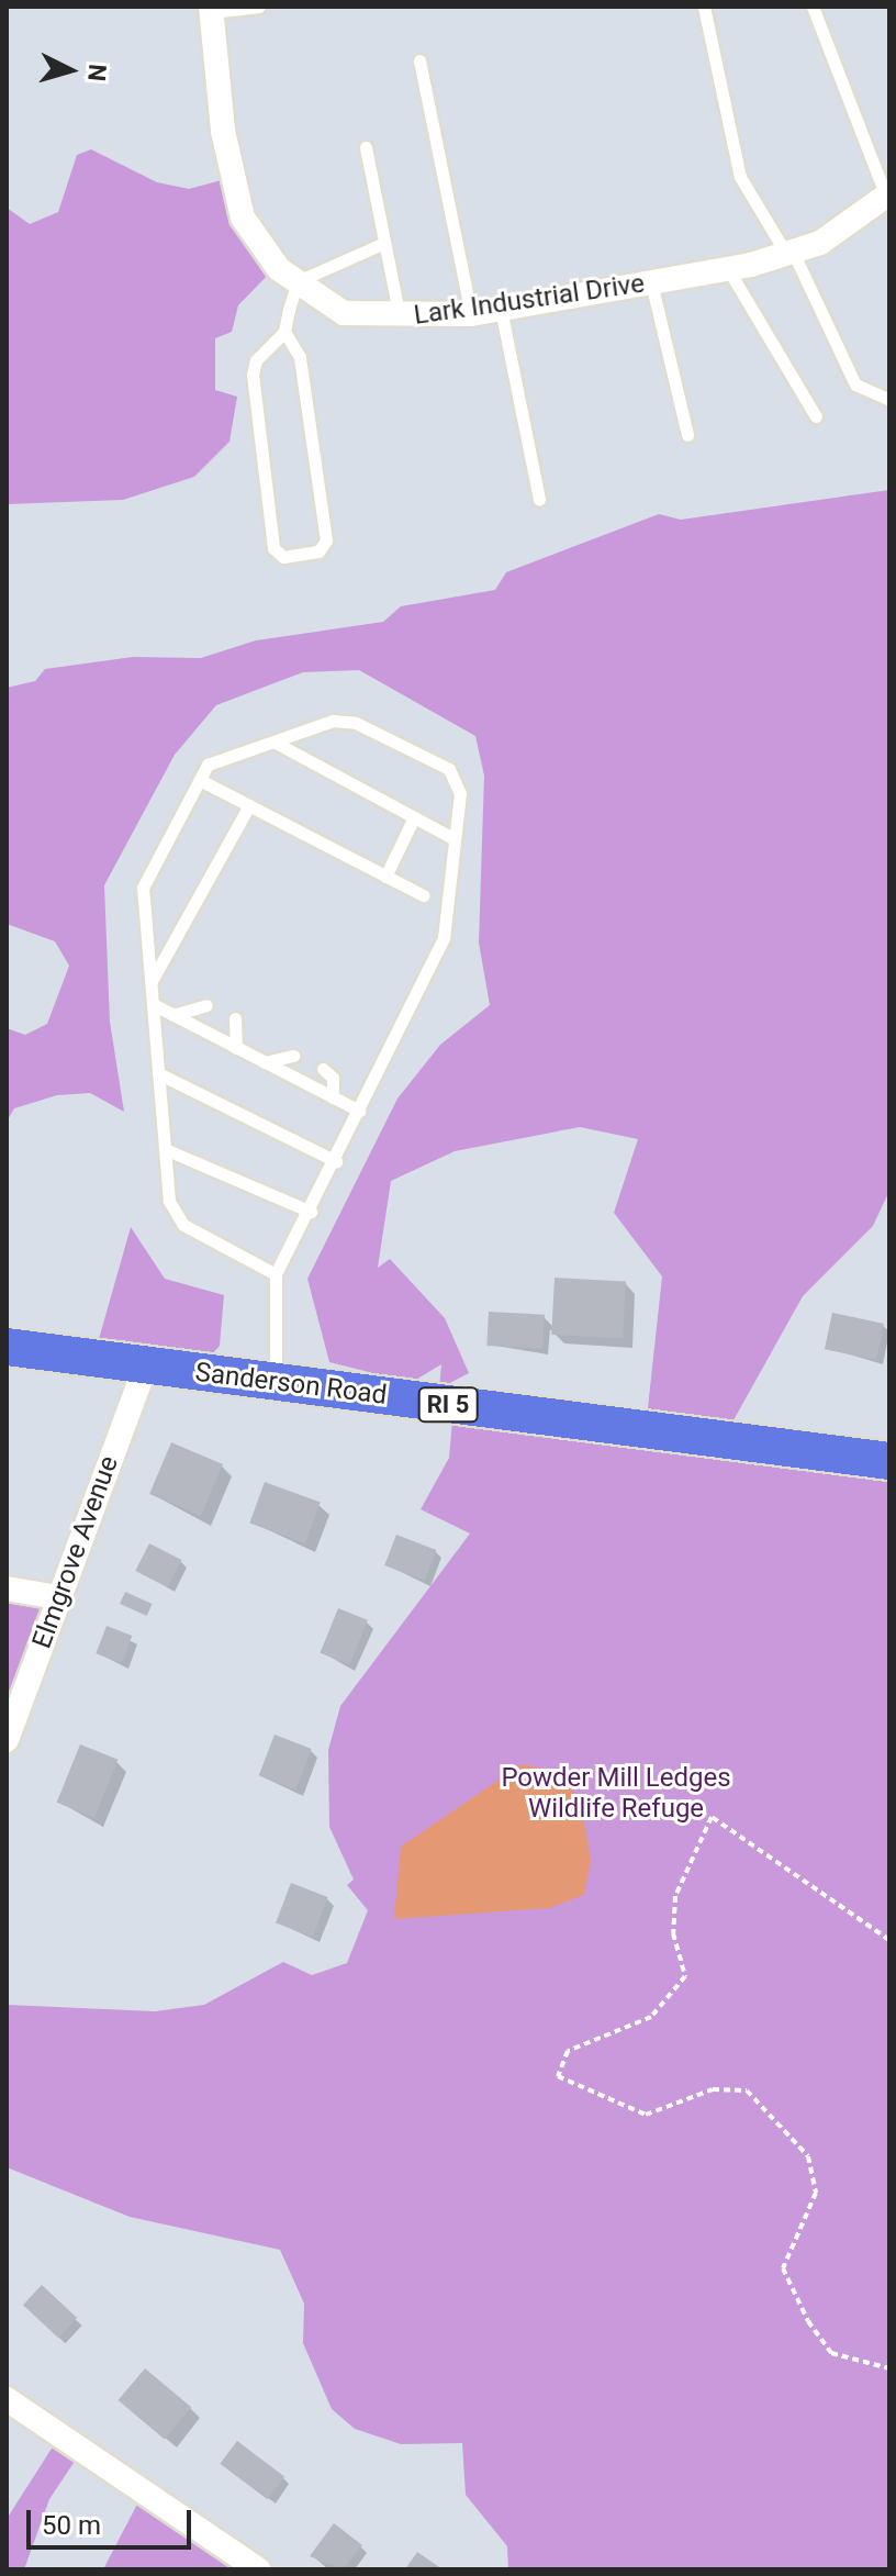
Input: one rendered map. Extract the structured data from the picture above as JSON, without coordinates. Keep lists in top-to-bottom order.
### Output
{
  "streets": {
    "main road": ["Sanderson Road", "RI 5"],
    "street": ["Lark Industrial Drive", "Elmgrove Avenue"]
  },
  "crossings": [
    ["Sanderson Road", "Elmgrove Avenue"]
  ],
  "parks": ["Powder Mill Ledges Wildlife Refuge"],
  "scale_bar": "50 m",
  "north": "right"
}
